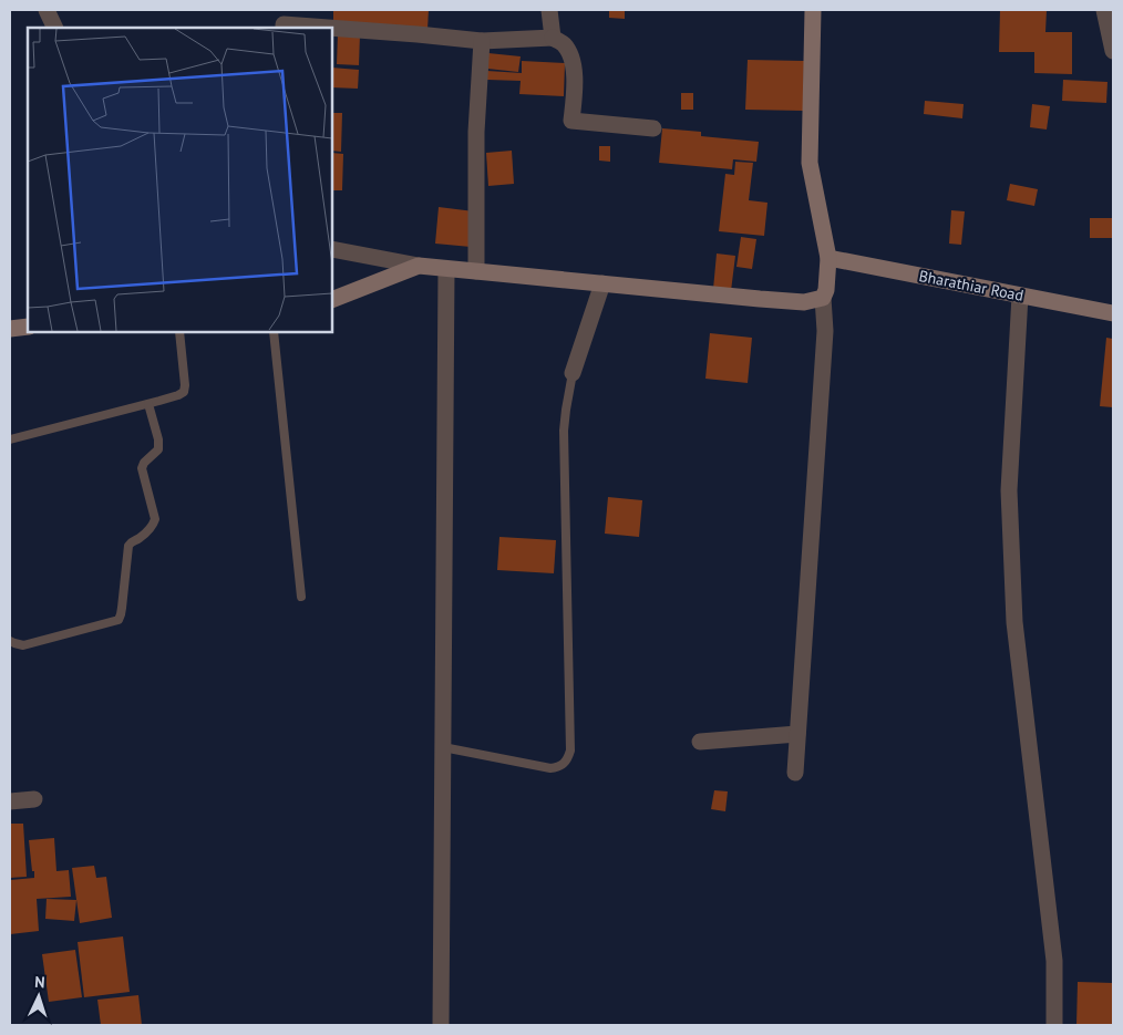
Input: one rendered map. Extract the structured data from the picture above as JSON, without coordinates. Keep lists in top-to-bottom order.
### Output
{
  "streets": {
    "street": ["Bharathiar Road"]
  },
  "north": "top"
}
